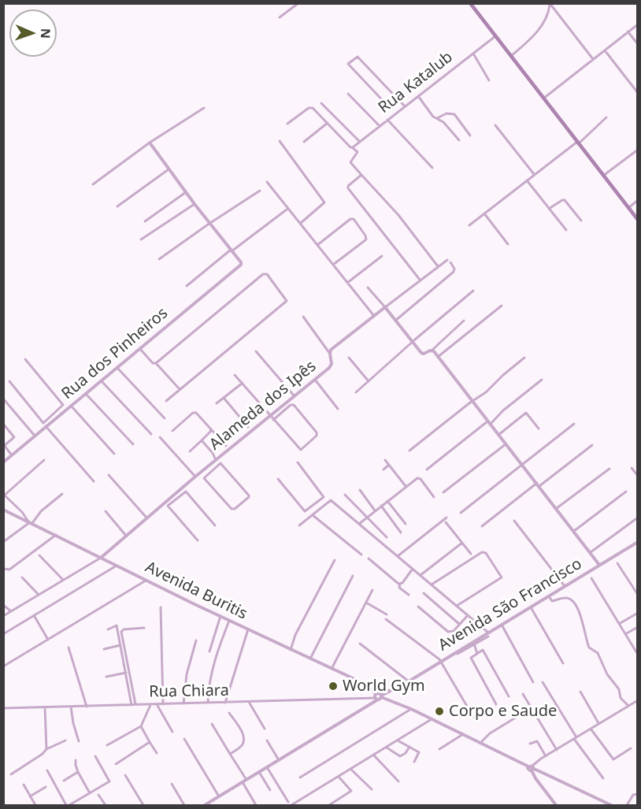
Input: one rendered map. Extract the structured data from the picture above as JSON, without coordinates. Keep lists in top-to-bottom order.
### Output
{
  "streets": {
    "street": [
      "Rua Katalub",
      "Rua dos Pinheiros",
      "Alameda dos Ipês",
      "Avenida Buritis",
      "Avenida São Francisco",
      "Rua Chiara"
    ]
  },
  "crossings": [
    ["Alameda dos Ipês", "Avenida Buritis"],
    ["Avenida Buritis", "Avenida São Francisco"],
    ["Avenida Buritis", "Rua Chiara"],
    ["Avenida São Francisco", "Rua Chiara"]
  ],
  "places": ["World Gym", "Corpo e Saude"],
  "north": "right"
}
